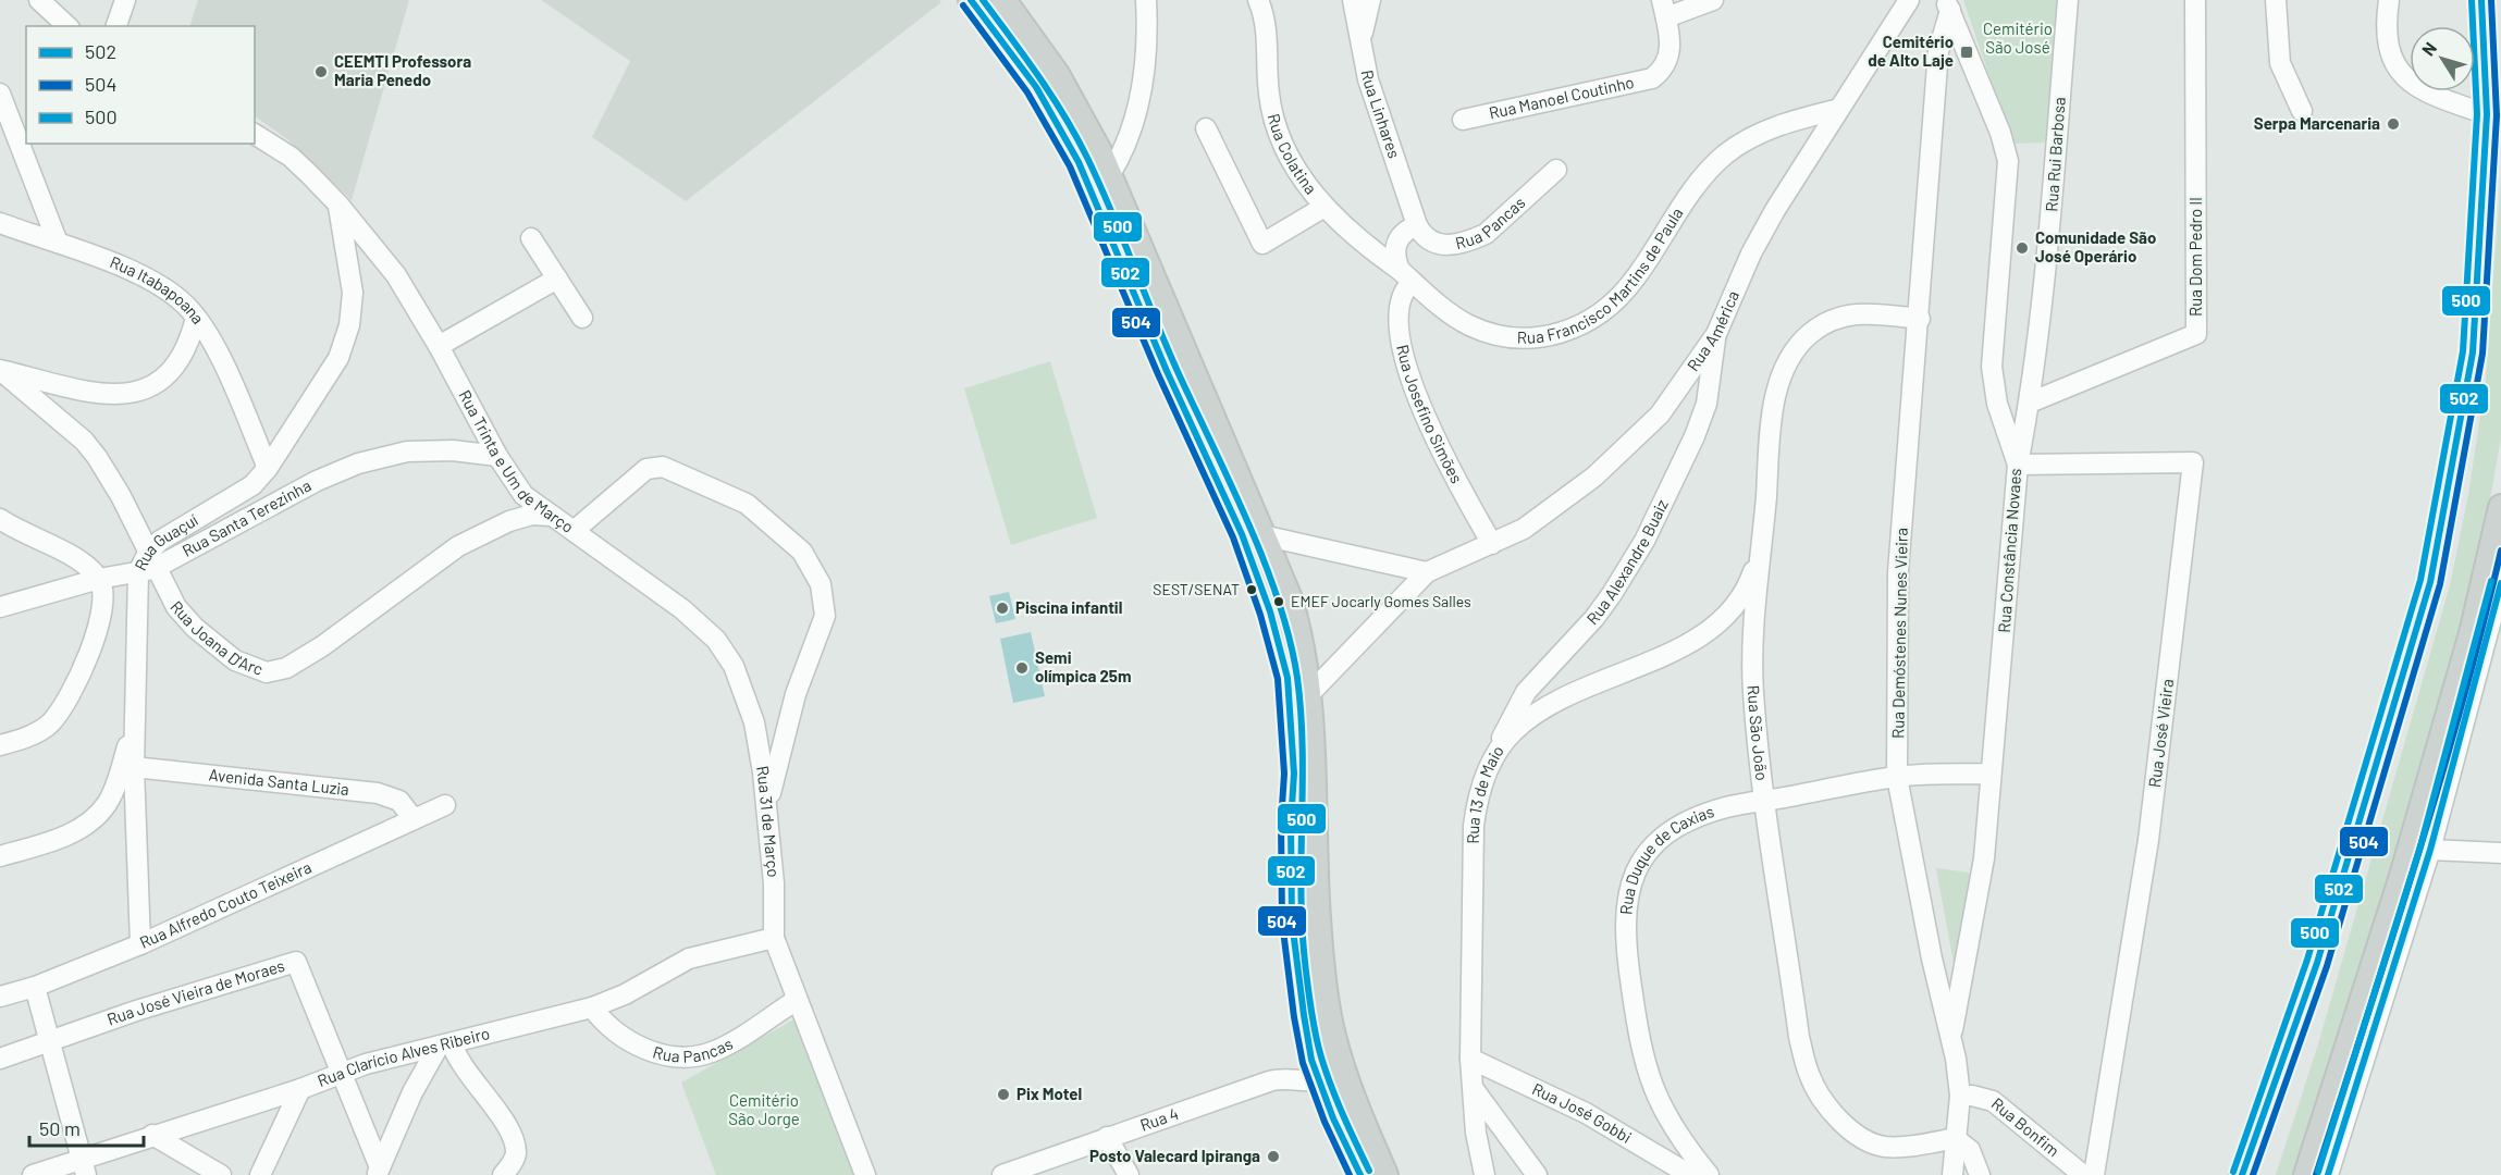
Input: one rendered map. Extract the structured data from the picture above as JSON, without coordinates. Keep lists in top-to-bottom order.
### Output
{
  "streets": {
    "street": [
      "Rua Manoel Coutinho",
      "Rua Linhares",
      "Rua Colatina",
      "Rua Rui Barbosa",
      "Rua Pancas",
      "Rua Dom Pedro II",
      "Rua Francisco Martins de Paula",
      "Rua Itabapoana",
      "Rua América",
      "Rua Josefino Simões",
      "Rua Trinta e Um de Março",
      "Rua Santa Terezinha",
      "Rua Guaçuí",
      "Rua Constância Novaes",
      "Rua Alexandre Buaiz",
      "Rua Demóstenes Nunes Vieira",
      "Rua Joana D'Arc",
      "Rua São João",
      "Rua José Vieira",
      "Avenida Santa Luzia",
      "Rua 13 de Maio",
      "Rua 31 de Março",
      "Rua Duque de Caxias",
      "Rua Alfredo Couto Teixeira",
      "Rua José Vieira de Moraes",
      "Rua Clarício Alves Ribeiro",
      "Rua José Gobbi",
      "Rua 4",
      "Rua Bonfim"
    ]
  },
  "crossings": [
    ["Rua Linhares", "Rua Pancas"],
    ["Rua Colatina", "Rua Francisco Martins de Paula"],
    ["Rua Colatina", "Rua Josefino Simões"],
    ["Rua Rui Barbosa", "Rua Dom Pedro II"],
    ["Rua Rui Barbosa", "Rua Constância Novaes"],
    ["Rua Rui Barbosa", "Rua José Vieira"],
    ["Rua Pancas", "Rua 31 de Março"],
    ["Rua Pancas", "Rua Clarício Alves Ribeiro"],
    ["Rua Francisco Martins de Paula", "Rua América"],
    ["Rua Francisco Martins de Paula", "Rua Josefino Simões"],
    ["Rua Itabapoana", "Rua Joana D'Arc"],
    ["Rua América", "Rua Josefino Simões"],
    ["Rua América", "Rua Alexandre Buaiz"],
    ["Rua Trinta e Um de Março", "Rua Santa Terezinha"],
    ["Rua Trinta e Um de Março", "Rua Guaçuí"],
    ["Rua Trinta e Um de Março", "Rua Joana D'Arc"],
    ["Rua Trinta e Um de Março", "Rua 31 de Março"],
    ["Rua Santa Terezinha", "Rua Guaçuí"],
    ["Rua Santa Terezinha", "Rua Joana D'Arc"],
    ["Rua Guaçuí", "Rua Joana D'Arc"],
    ["Rua Guaçuí", "Avenida Santa Luzia"],
    ["Rua Guaçuí", "Rua Alfredo Couto Teixeira"],
    ["Rua Constância Novaes", "Rua Demóstenes Nunes Vieira"],
    ["Rua Constância Novaes", "Rua José Vieira"],
    ["Rua Constância Novaes", "Rua Duque de Caxias"],
    ["Rua Alexandre Buaiz", "Rua 13 de Maio"],
    ["Rua Demóstenes Nunes Vieira", "Rua São João"],
    ["Rua Demóstenes Nunes Vieira", "Rua Duque de Caxias"],
    ["Rua Demóstenes Nunes Vieira", "Rua Bonfim"],
    ["Rua São João", "Rua 13 de Maio"],
    ["Rua São João", "Rua Duque de Caxias"],
    ["Avenida Santa Luzia", "Rua Alfredo Couto Teixeira"],
    ["Rua 13 de Maio", "Rua José Gobbi"],
    ["Rua 31 de Março", "Rua Clarício Alves Ribeiro"],
    ["Rua José Vieira de Moraes", "Rua Clarício Alves Ribeiro"]
  ],
  "parks": ["Cemitério São José", "Cemitério São Jorge"],
  "places": {
    "transit": ["Cemitério de Alto Laje"],
    "other": [
      "CEEMTI Professora Maria Penedo",
      "Serpa Marcenaria",
      "Comunidade São José Operário",
      "SEST/SENAT",
      "EMEF Jocarly Gomes Salles",
      "Piscina infantil",
      "Semi olímpica 25m",
      "Pix Motel",
      "Posto Valecard Ipiranga"
    ]
  },
  "lines": ["transit line 502", "transit line 504", "transit line 500"],
  "legend": ["502", "504", "500"],
  "scale_bar": "50 m",
  "north": "top left"
}
